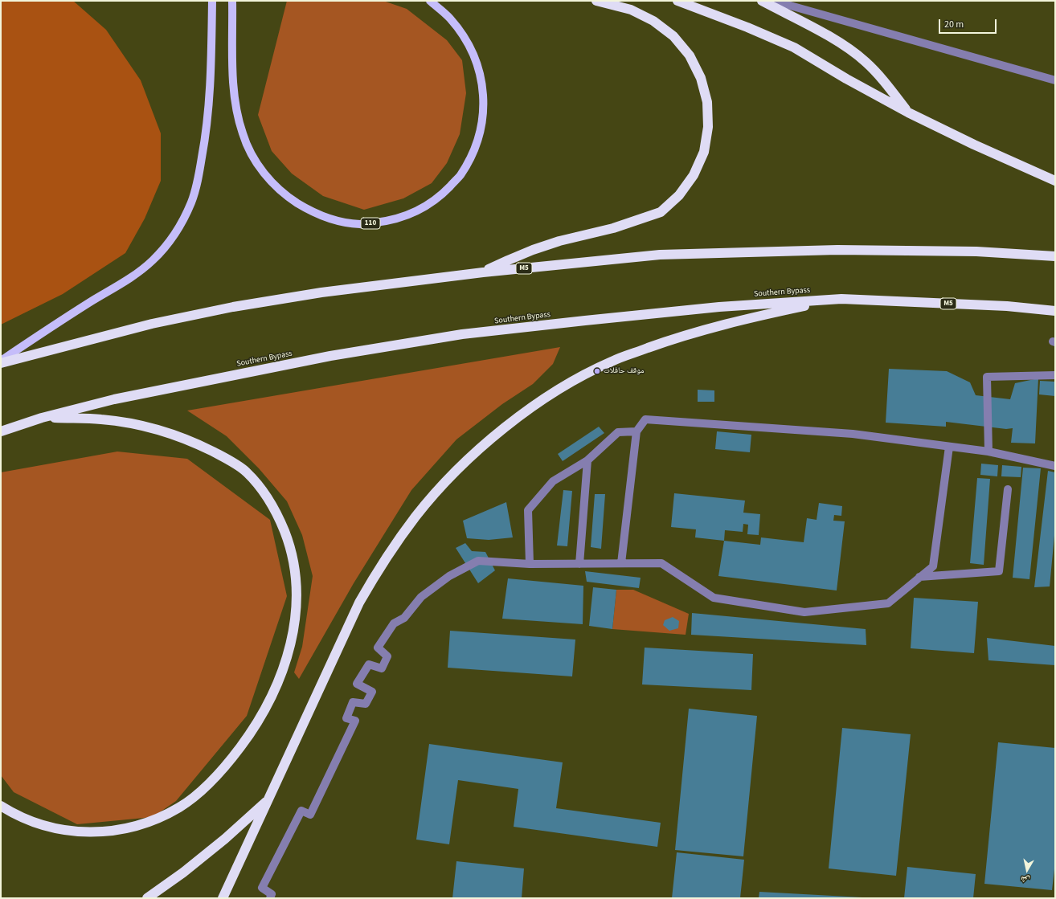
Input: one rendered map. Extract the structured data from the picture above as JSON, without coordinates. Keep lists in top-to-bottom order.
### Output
{
  "streets": {
    "highway": ["M5", "Southern Bypass"],
    "main road": ["110"]
  },
  "places": ["موقف حافلات"],
  "scale_bar": "20 m",
  "north": "bottom"
}
